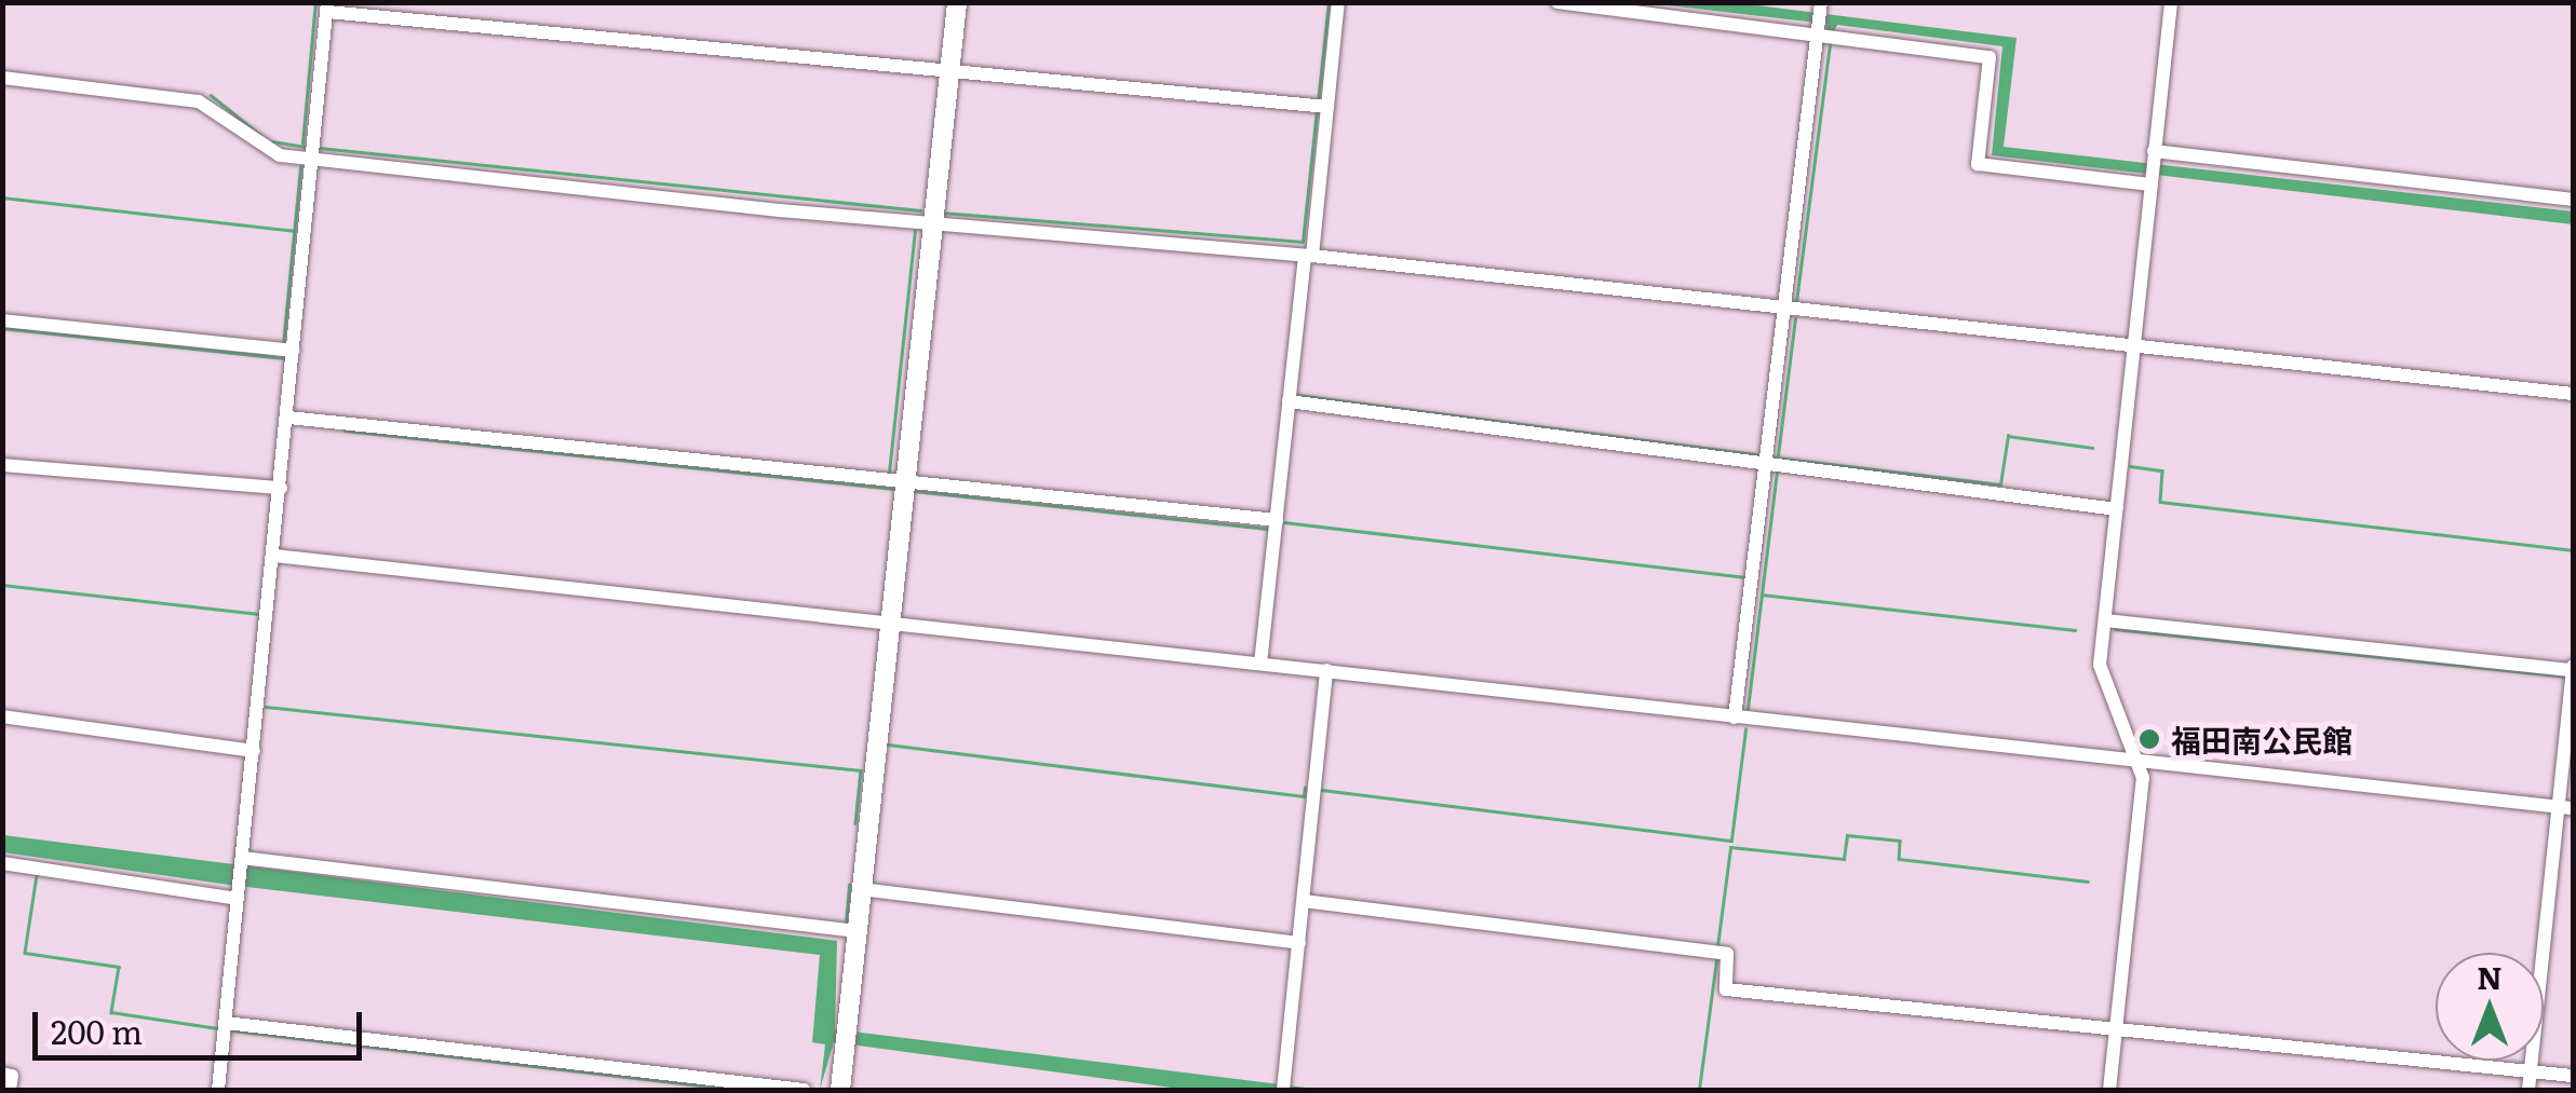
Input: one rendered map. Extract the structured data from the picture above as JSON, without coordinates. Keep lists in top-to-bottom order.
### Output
{
  "places": ["福田南公民館"],
  "scale_bar": "200 m",
  "north": "top"
}
